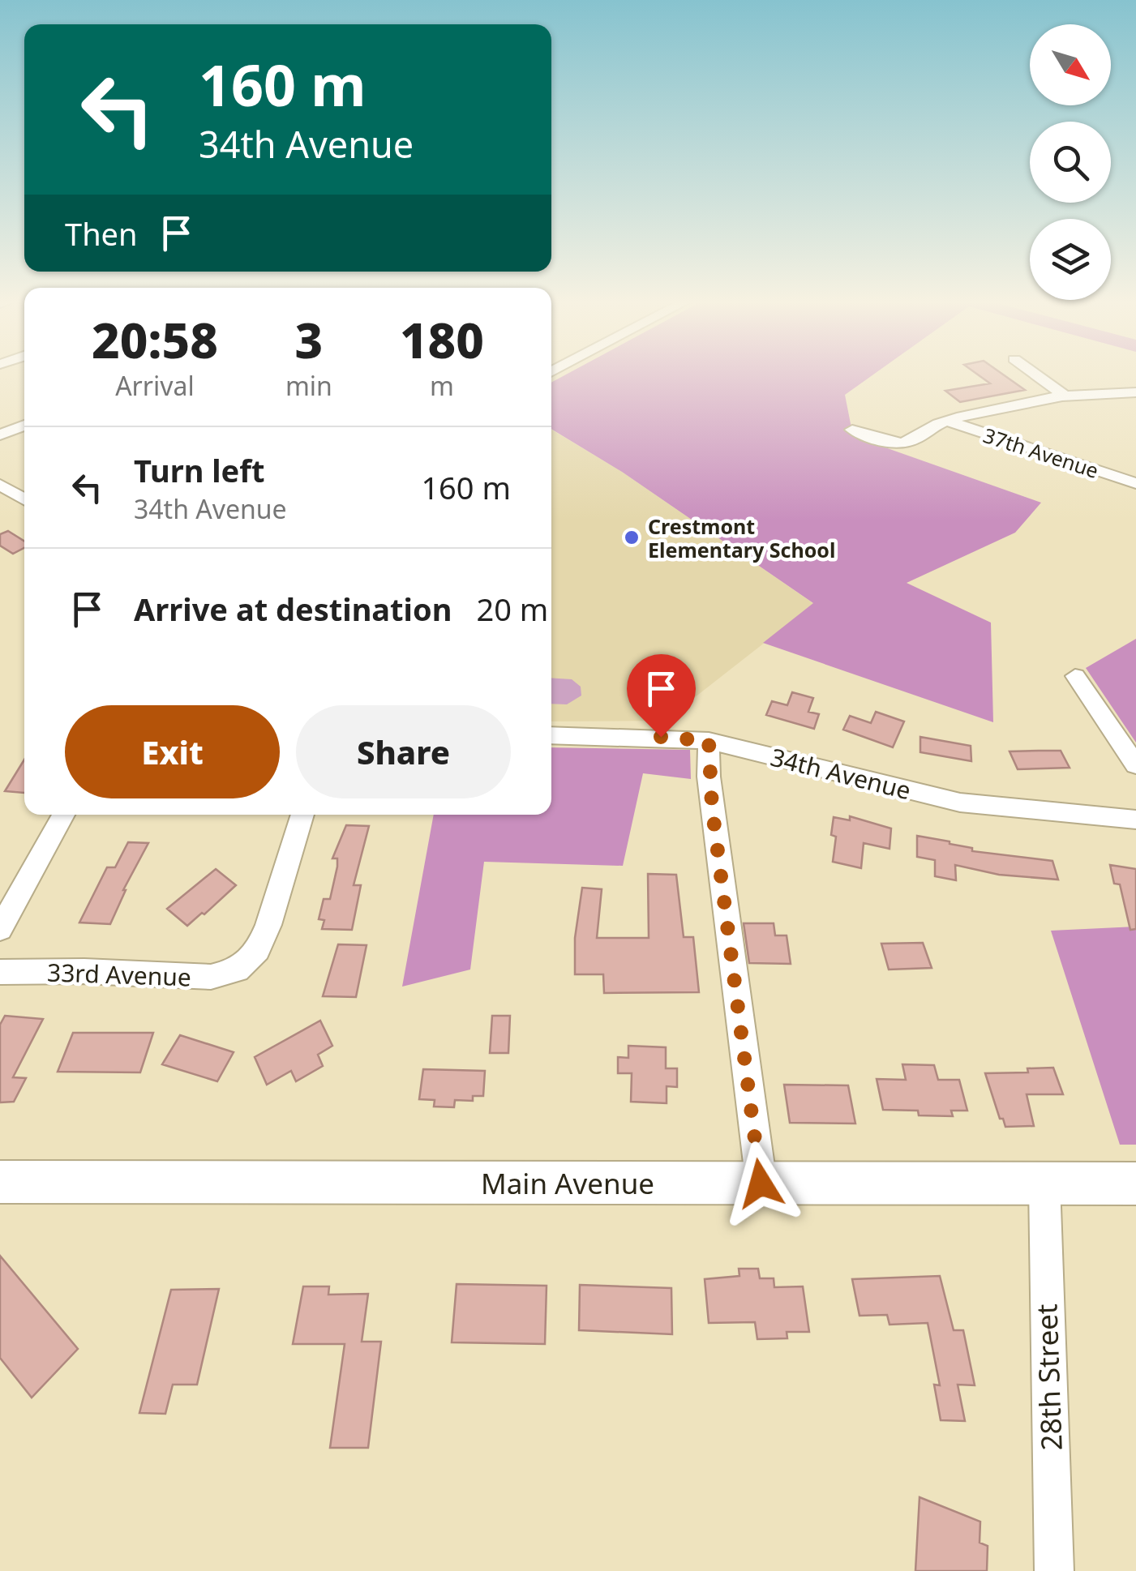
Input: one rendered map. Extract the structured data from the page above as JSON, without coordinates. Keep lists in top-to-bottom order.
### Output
{
  "streets": {
    "main road": ["Main Avenue"],
    "street": [
      "37th Avenue",
      "34th Avenue",
      "33rd Avenue",
      "28th Street"
    ]
  },
  "crossings": [
    ["Main Avenue", "28th Street"]
  ],
  "places": ["Crestmont Elementary School"],
  "north": "bottom right",
  "page": {
    "turn": ["160 m", "34th Avenue"],
    "then": "Then",
    "eta": [
      "20:58",
      "Arrival",
      "3",
      "min",
      "180",
      "m"
    ],
    "list": [
      {
        "name": "Turn left",
        "note": "34th Avenue",
        "value": "160 m"
      },
      {
        "name": "Arrive at destination",
        "value": "20 m"
      }
    ],
    "buttons": ["Exit", "Share"]
  }
}
